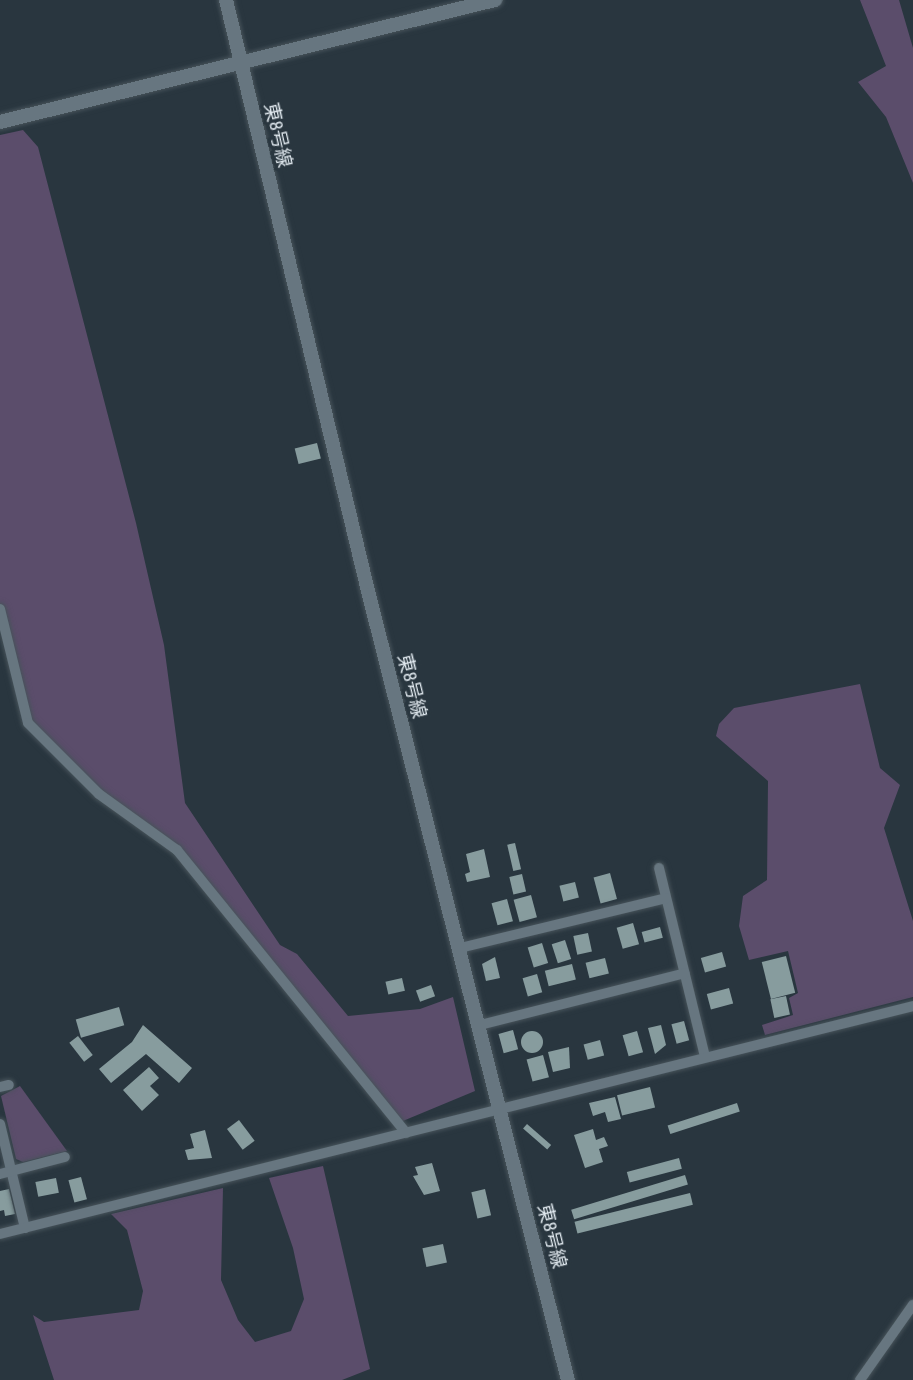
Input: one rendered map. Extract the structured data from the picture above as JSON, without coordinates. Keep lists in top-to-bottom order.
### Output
{
  "streets": {
    "street": ["東8号線"]
  }
}
